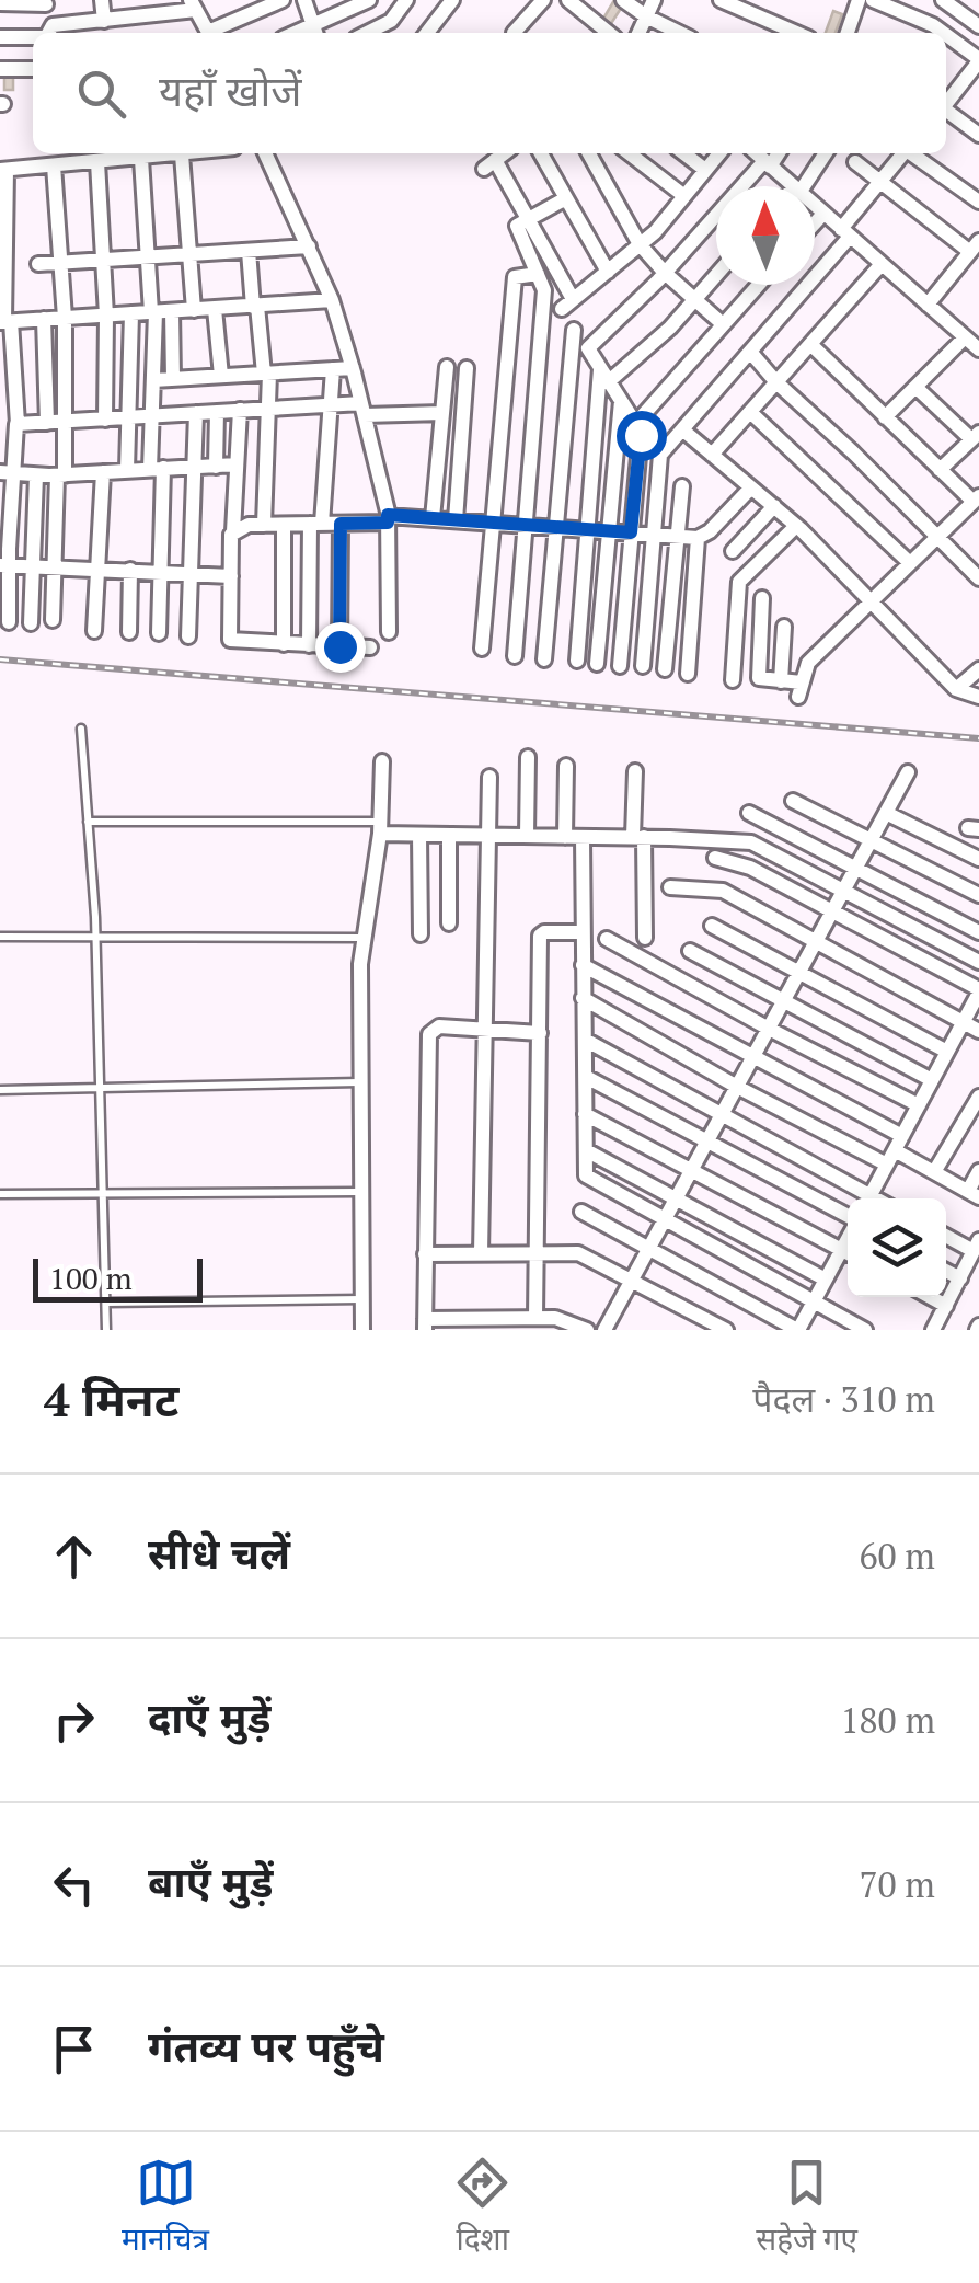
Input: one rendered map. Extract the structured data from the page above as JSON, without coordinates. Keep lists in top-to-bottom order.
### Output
{
  "scale_bar": "100 m",
  "north": "top",
  "page": {
    "search": "यहाँ खोजें",
    "scale": "100 m",
    "heading": ["4 मिनट", "पैदल · 310 m"],
    "list": [
      ["सीधे चलें", "60 m"],
      ["दाएँ मुड़ें", "180 m"],
      ["बाएँ मुड़ें", "70 m"],
      "गंतव्य पर पहुँचे"
    ],
    "nav": ["मानचित्र", "दिशा", "सहेजे गए"]
  }
}
